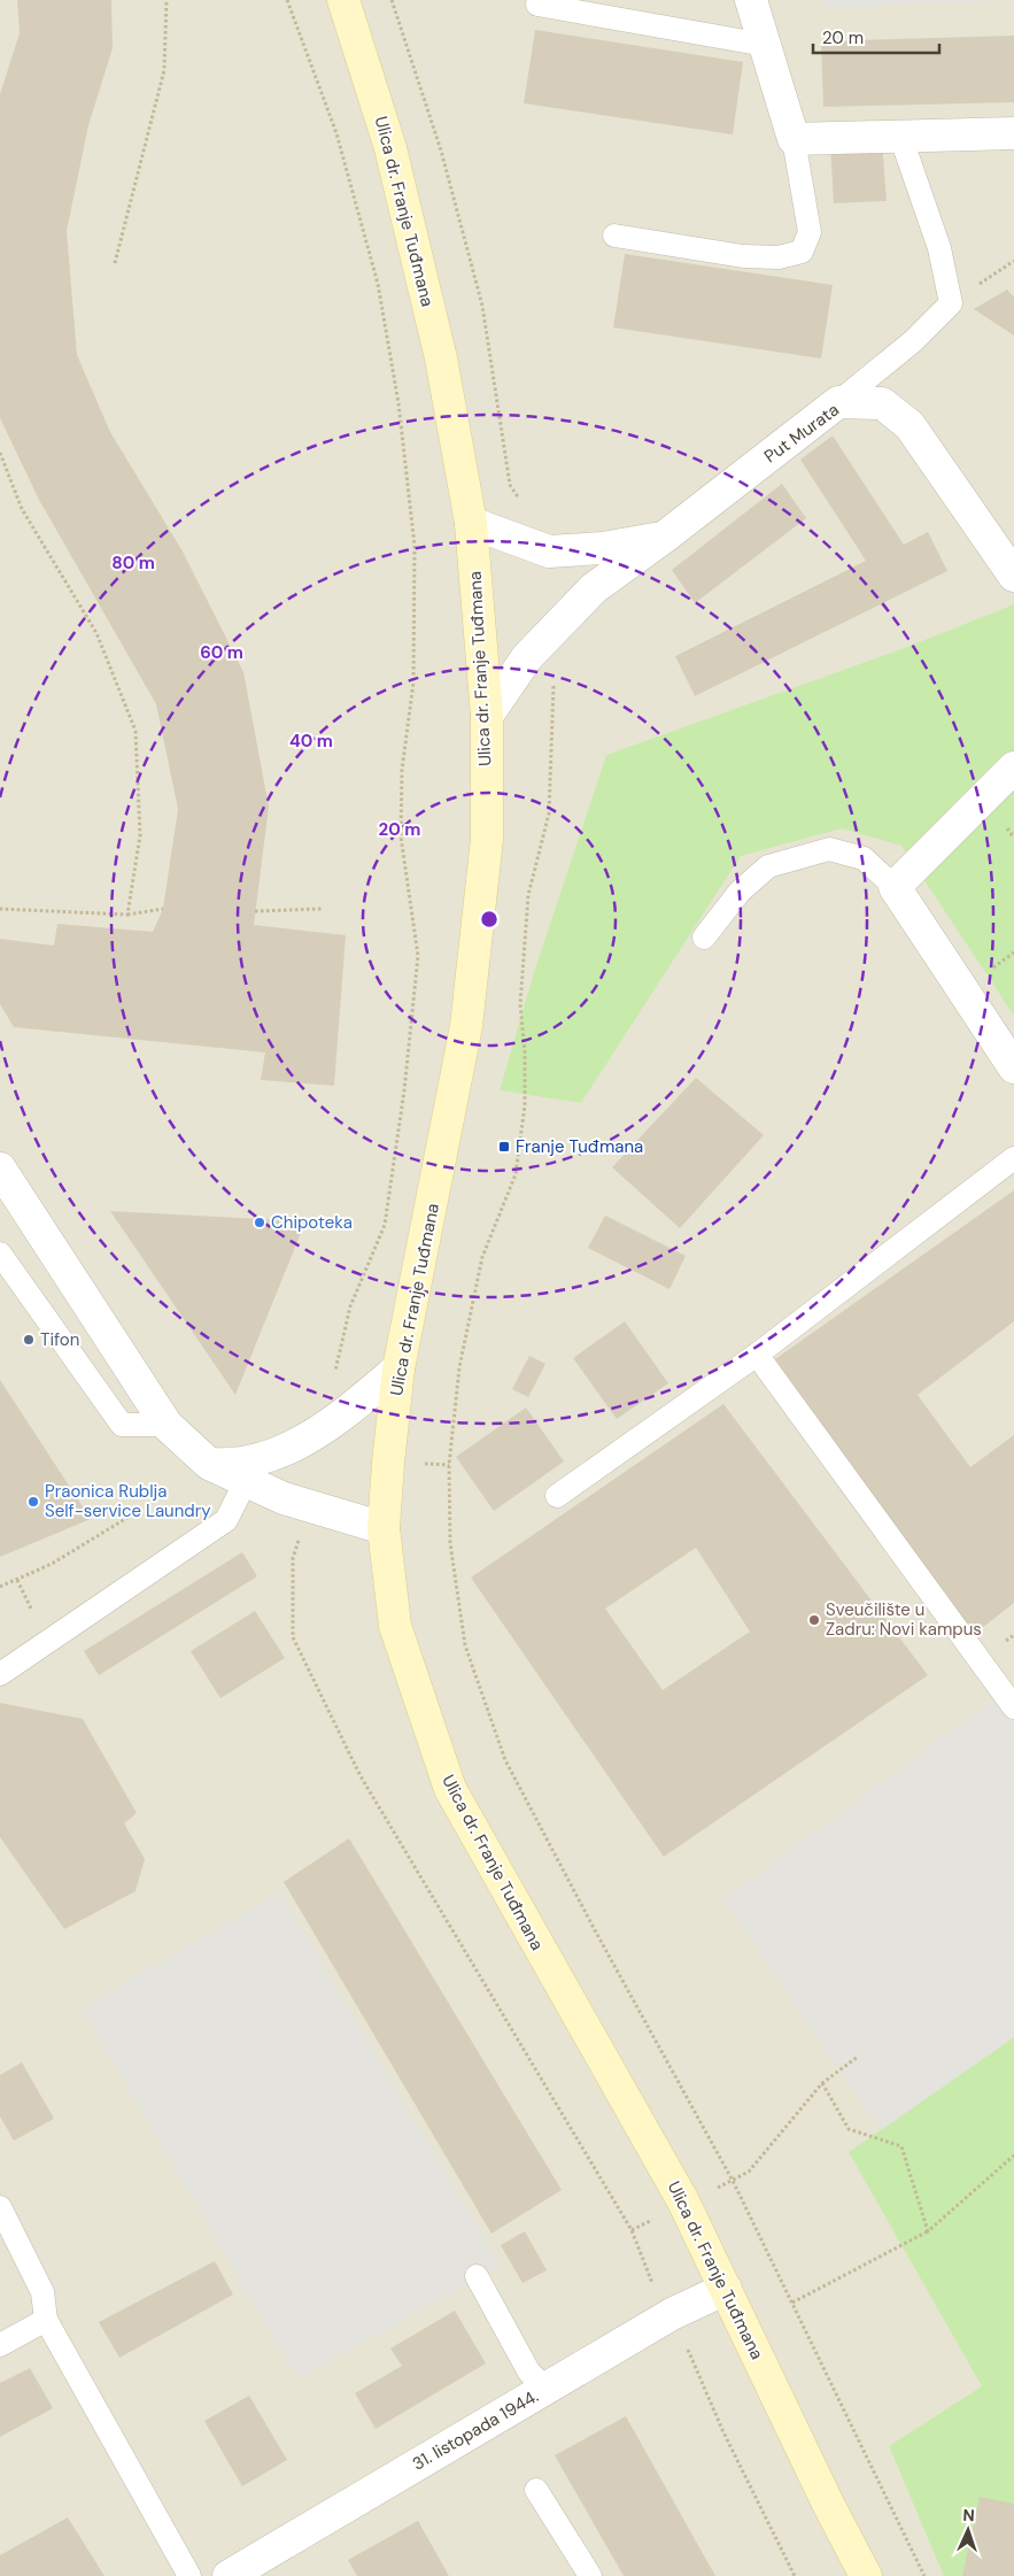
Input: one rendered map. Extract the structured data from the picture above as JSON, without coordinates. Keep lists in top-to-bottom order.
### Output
{
  "streets": {
    "main road": ["Ulica dr. Franje Tuđmana"],
    "street": ["Put Murata", "31. listopada 1944."]
  },
  "crossings": [
    ["Ulica dr. Franje Tuđmana", "Put Murata"],
    ["Ulica dr. Franje Tuđmana", "31. listopada 1944."]
  ],
  "places": {
    "transit": ["Franje Tuđmana"],
    "other": [
      "Chipoteka",
      "Tifon",
      "Praonica Rublja Self-service Laundry",
      "Sveučilište u Zadru: Novi kampus"
    ]
  },
  "scale_bar": "20 m",
  "north": "top",
  "rings": [
    "80 m",
    "60 m",
    "40 m",
    "20 m"
  ]
}
